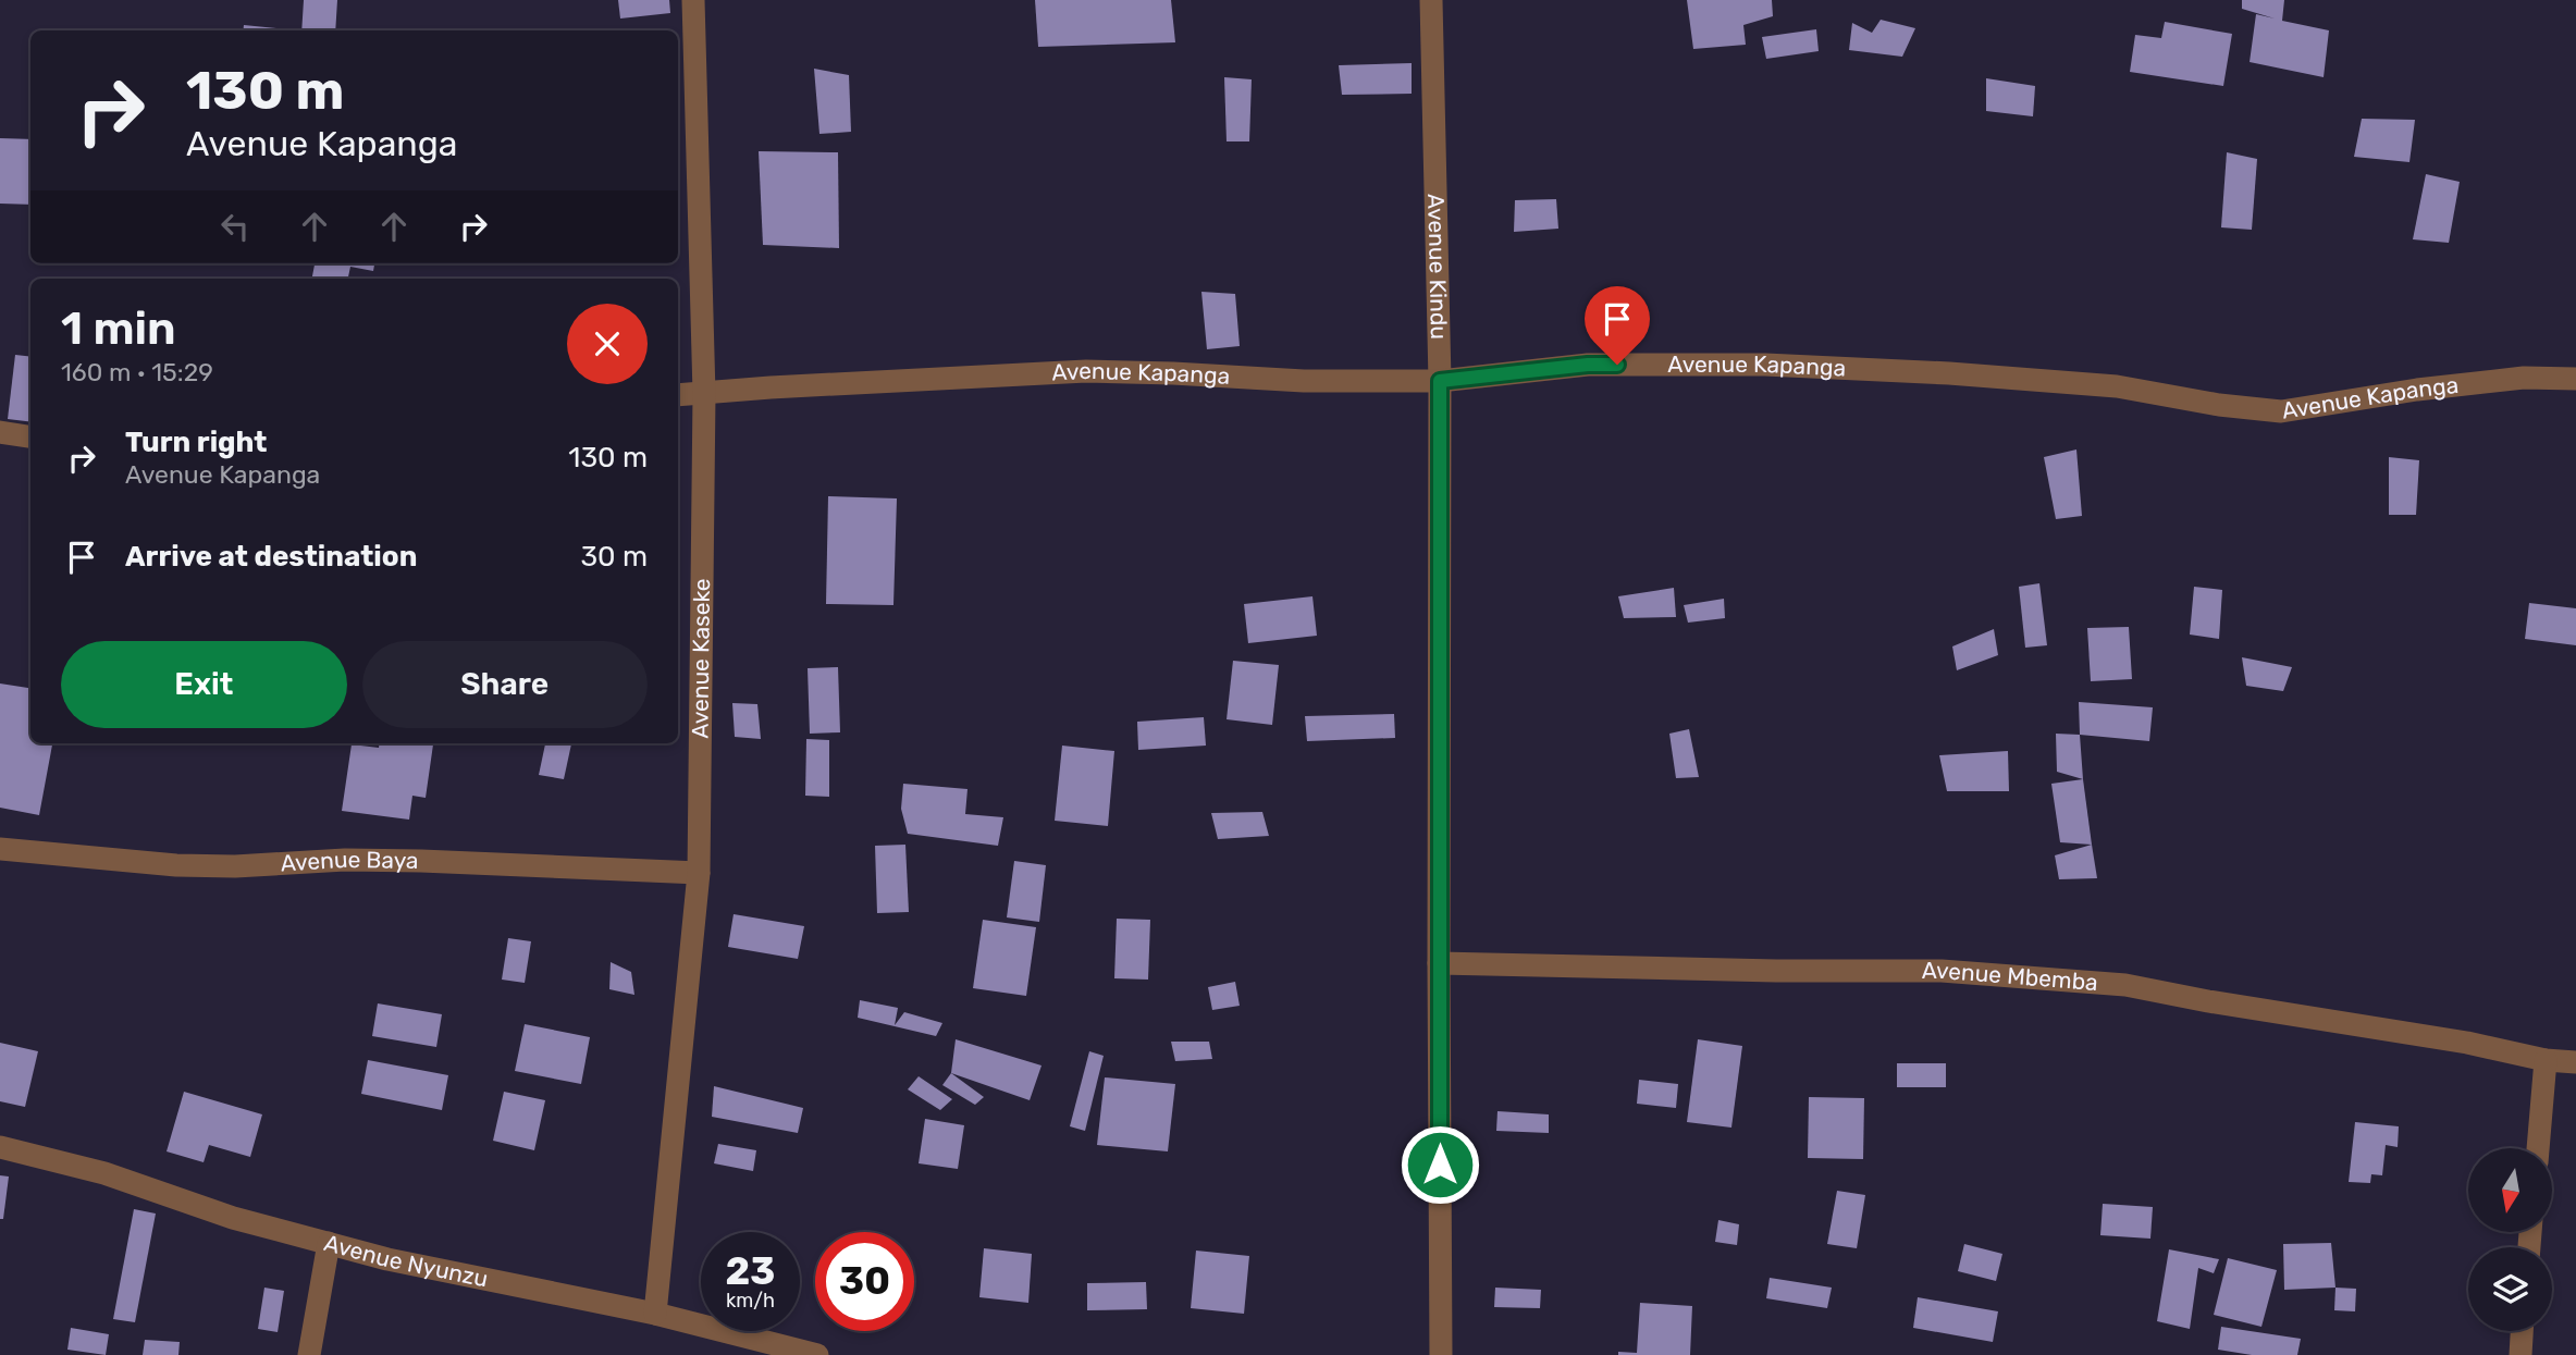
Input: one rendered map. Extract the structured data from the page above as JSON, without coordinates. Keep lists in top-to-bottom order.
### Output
{
  "streets": {
    "street": [
      "Avenue Kindu",
      "Avenue Kapanga",
      "Avenue Kaseke",
      "Avenue Baya",
      "Avenue Mbemba",
      "Avenue Nyunzu"
    ]
  },
  "crossings": [
    ["Avenue Kindu", "Avenue Kapanga"],
    ["Avenue Kindu", "Avenue Mbemba"],
    ["Avenue Kapanga", "Avenue Kaseke"],
    ["Avenue Kaseke", "Avenue Baya"],
    ["Avenue Kaseke", "Avenue Nyunzu"]
  ],
  "north": "bottom",
  "page": {
    "turn": ["130 m", "Avenue Kapanga"],
    "heading": ["1 min", "160 m · 15:29"],
    "list": [
      {
        "name": "Turn right",
        "note": "Avenue Kapanga",
        "value": "130 m"
      },
      {
        "name": "Arrive at destination",
        "value": "30 m"
      }
    ],
    "buttons": ["Exit", "Share"],
    "speed": "23 km/h",
    "limit": "30"
  }
}
